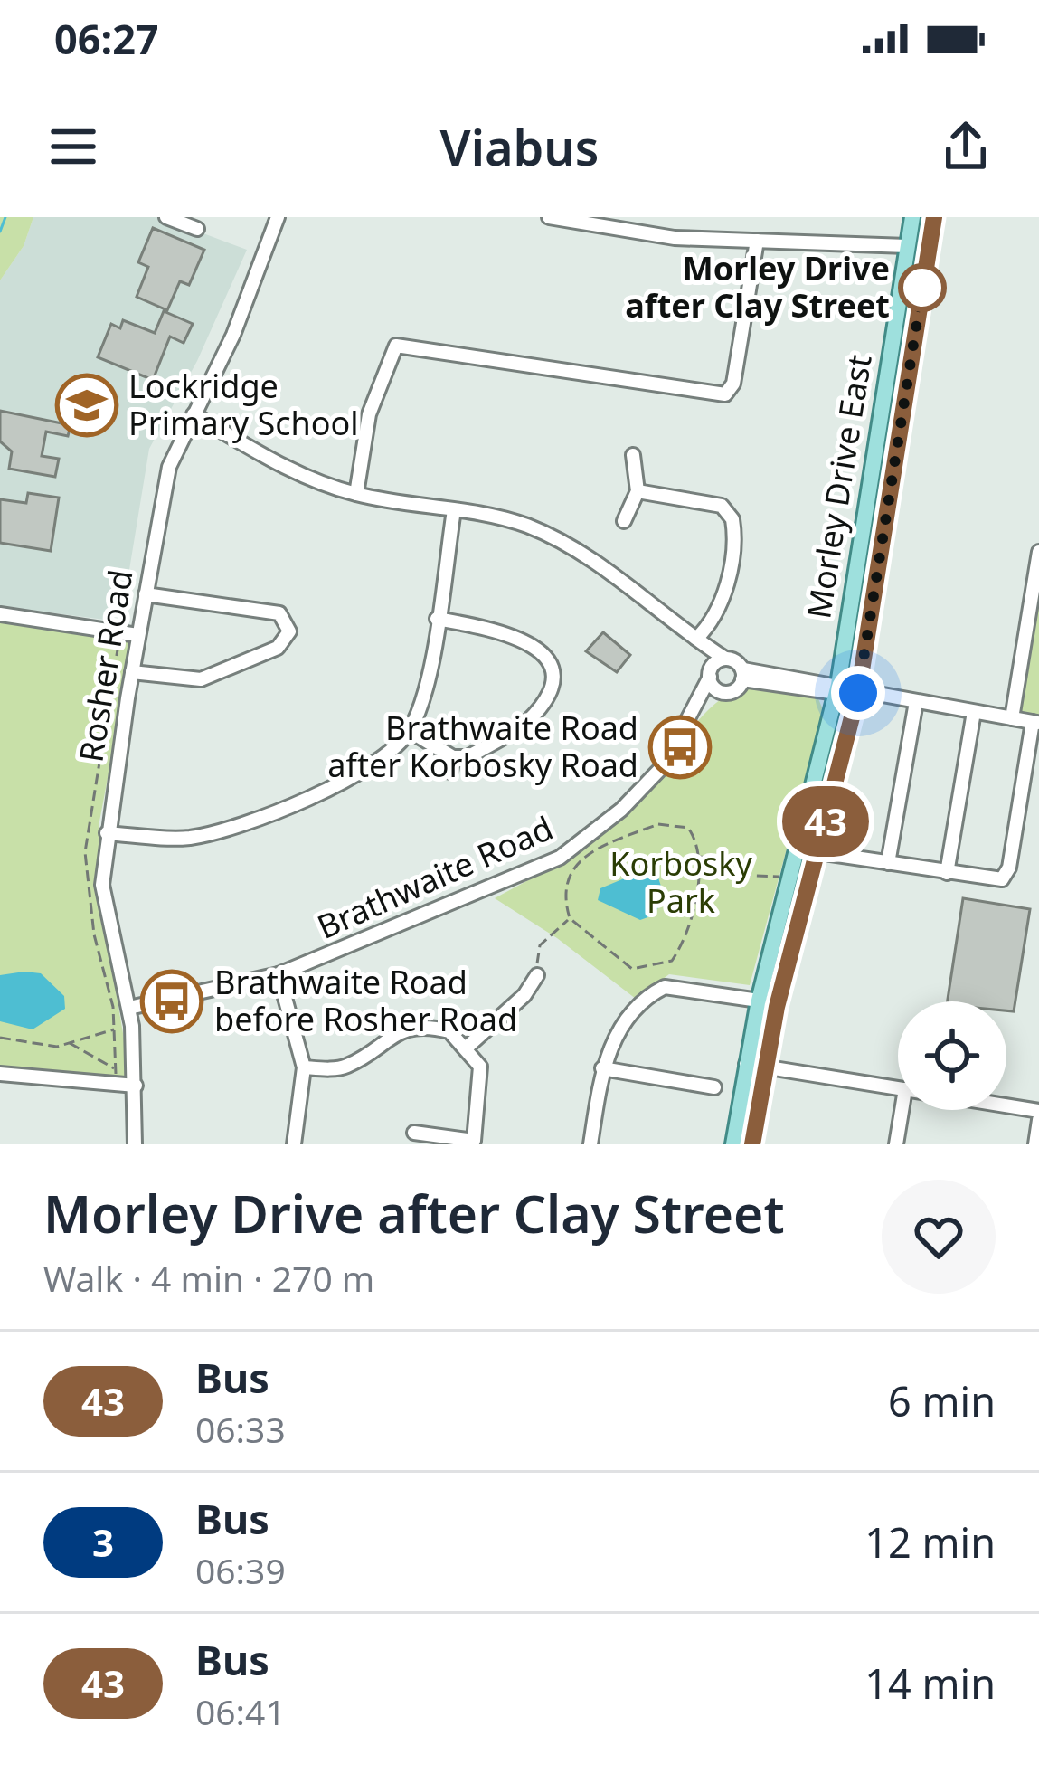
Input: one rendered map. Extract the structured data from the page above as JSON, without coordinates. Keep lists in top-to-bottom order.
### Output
{
  "streets": {
    "main road": ["Morley Drive East"],
    "street": ["Rosher Road", "Brathwaite Road"]
  },
  "crossings": [
    ["Rosher Road", "Brathwaite Road"]
  ],
  "parks": ["Korbosky Park"],
  "places": {
    "other": ["Morley Drive after Clay Street"],
    "school or university": ["Lockridge Primary School"],
    "bus stop": ["Brathwaite Road after Korbosky Road", "Brathwaite Road before Rosher Road"]
  },
  "lines": ["bus line 43"],
  "page": {
    "status": "06:27",
    "header": "Viabus",
    "on_map": "43",
    "heading": ["Morley Drive after Clay Street", "Walk · 4 min · 270 m"],
    "list": [
      {
        "mark": "43",
        "name": "Bus",
        "note": "06:33",
        "value": "6 min"
      },
      {
        "mark": "3",
        "name": "Bus",
        "note": "06:39",
        "value": "12 min"
      },
      {
        "mark": "43",
        "name": "Bus",
        "note": "06:41",
        "value": "14 min"
      }
    ]
  }
}
